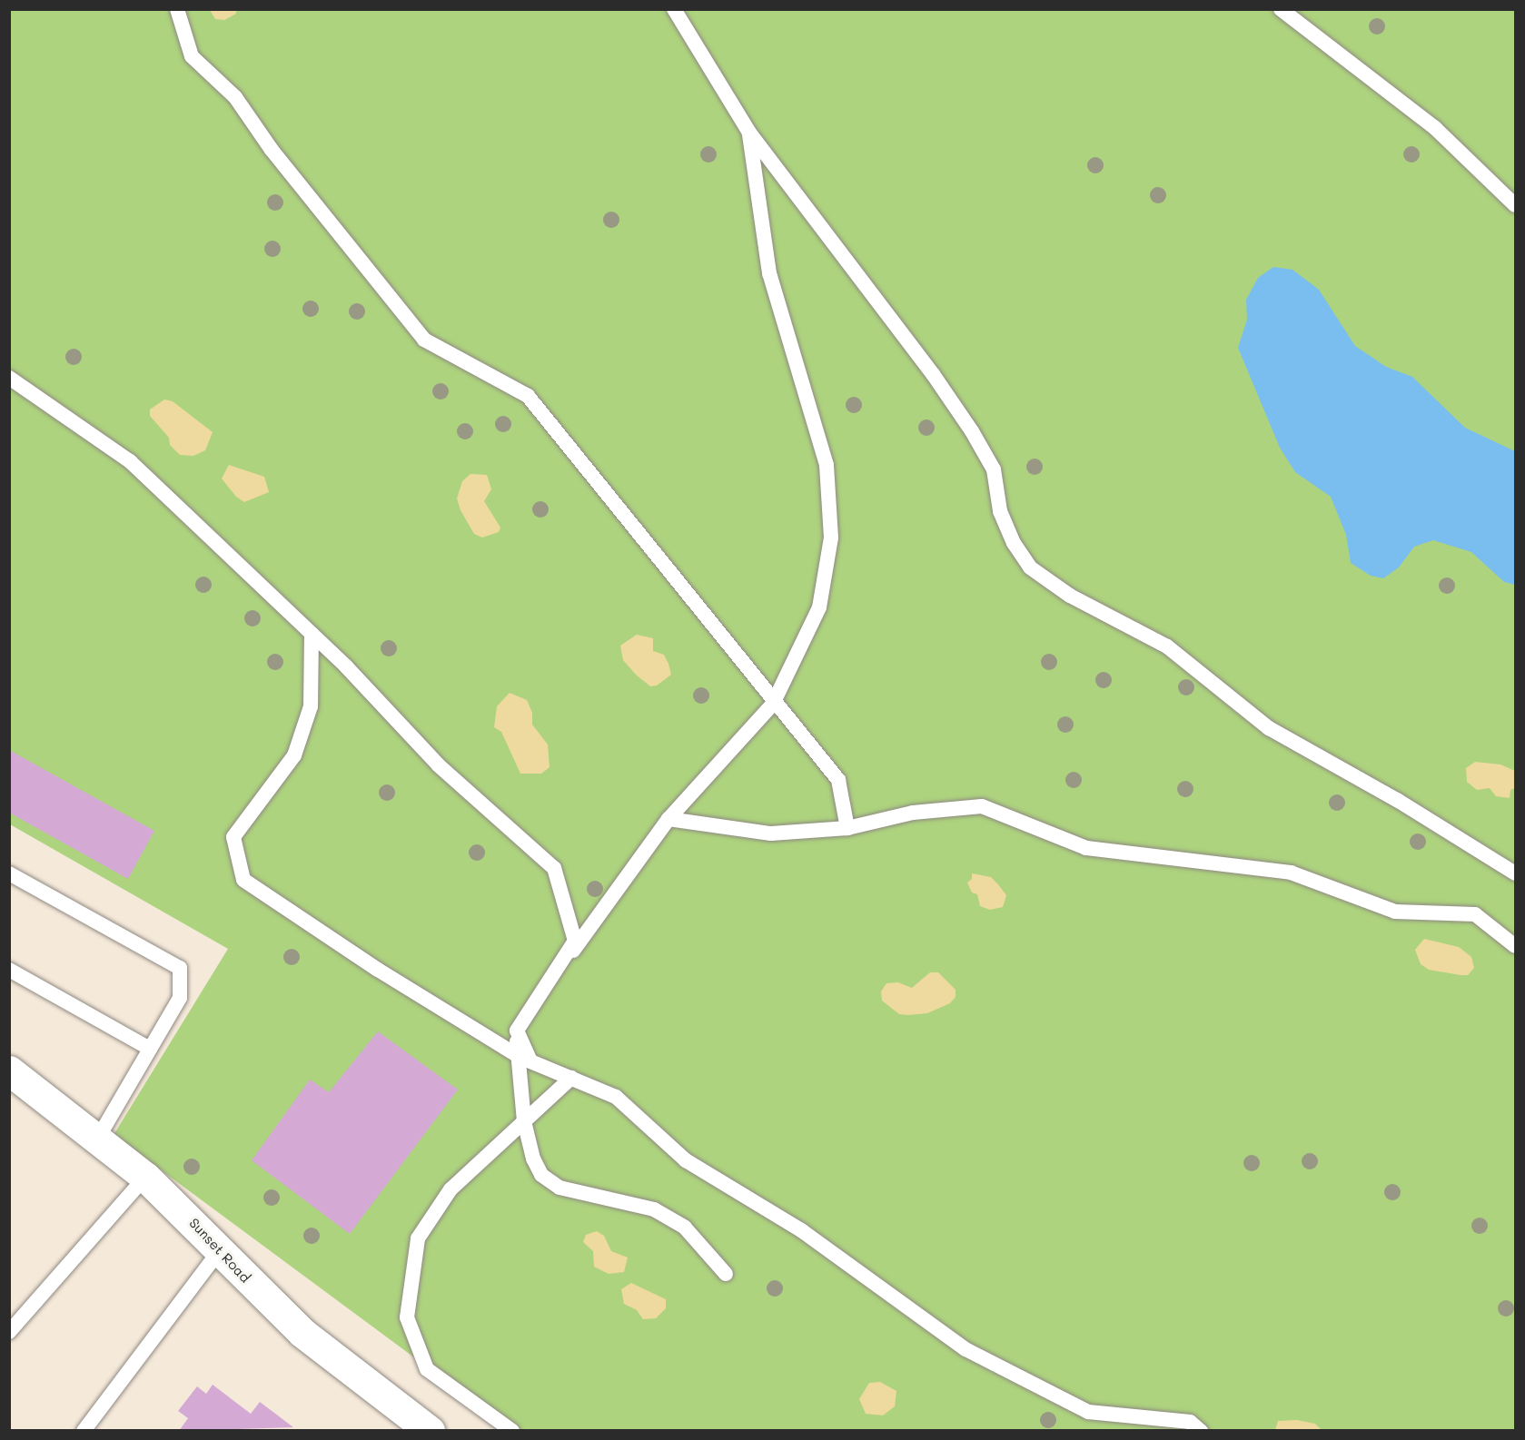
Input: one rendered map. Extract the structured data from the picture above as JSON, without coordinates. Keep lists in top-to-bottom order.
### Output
{
  "streets": {
    "street": ["Sunset Road"]
  }
}
